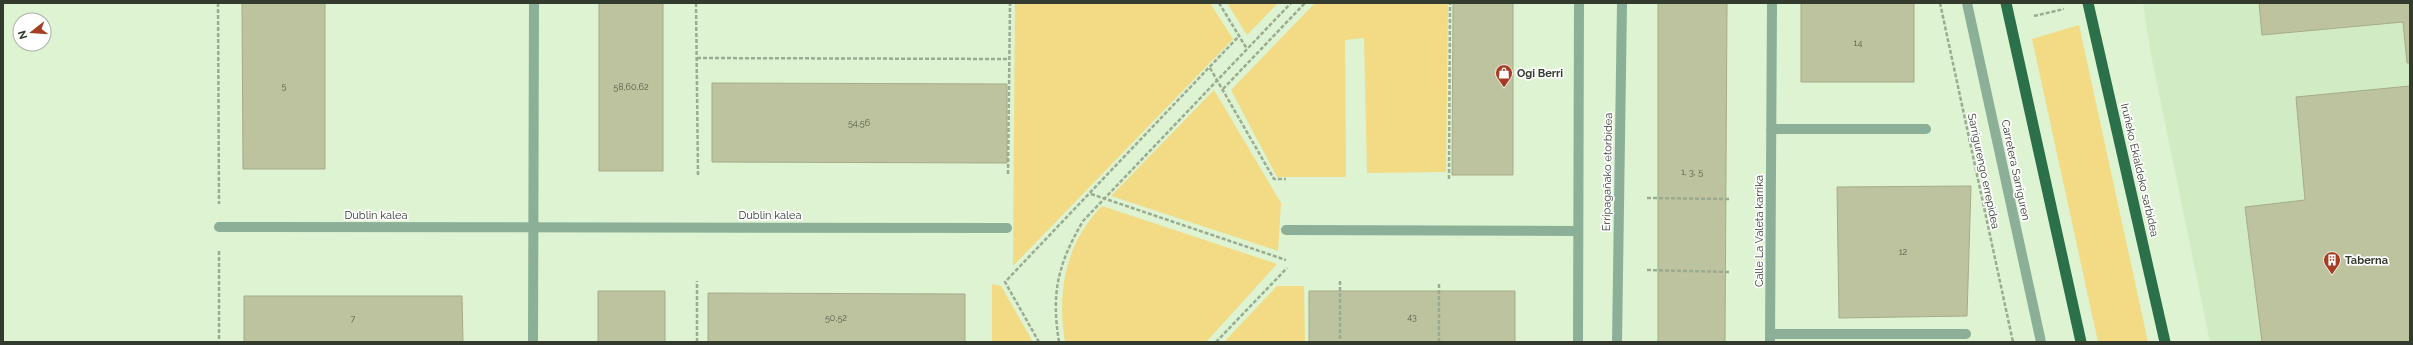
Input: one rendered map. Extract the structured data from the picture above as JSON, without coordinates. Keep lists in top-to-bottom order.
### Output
{
  "streets": {
    "highway": ["Iruñeko Ekialdeko sarbidea"],
    "street": [
      "Carretera Sarriguren",
      "Erripagañako etorbidea",
      "Dublin kalea",
      "Calle La Valeta karrika"
    ],
    "path": ["Sarrigurengo errepidea"]
  },
  "places": {
    "shop": ["Ogi Berri"],
    "building": ["Taberna"]
  },
  "house_numbers": [
    "14",
    "5",
    "58,60,62",
    "54,56",
    "1, 3, 5",
    "12",
    "43",
    "50,52",
    "7"
  ],
  "north": "left"
}
